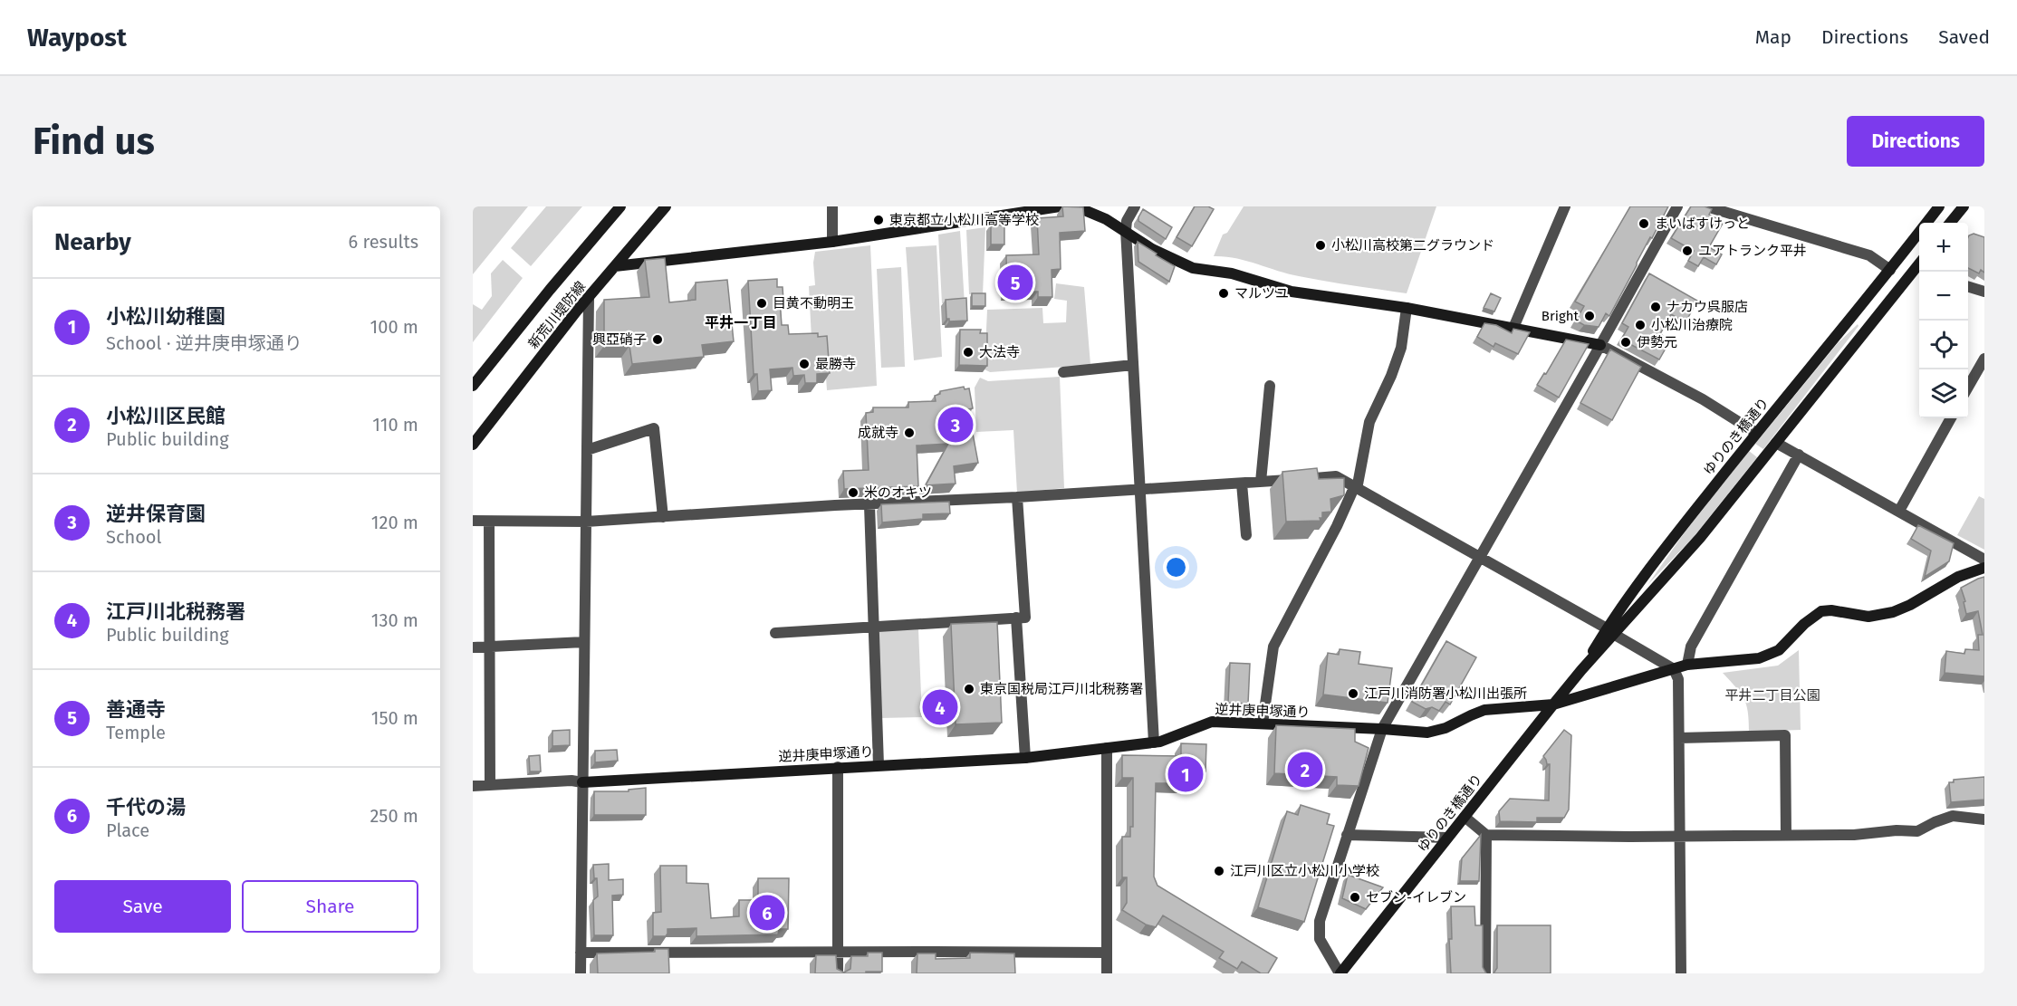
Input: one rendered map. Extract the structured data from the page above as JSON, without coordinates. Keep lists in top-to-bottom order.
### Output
{
  "streets": {
    "street": ["新荒川堤防線", "ゆりのき橋通り", "逆井庚申塚通り"]
  },
  "crossings": [
    ["ゆりのき橋通り", "逆井庚申塚通り"]
  ],
  "districts": ["平井一丁目"],
  "parks": ["平井二丁目公園"],
  "places": [
    "東京都立小松川高等学校",
    "まいばすけっと",
    "小松川高校第二グラウンド",
    "ユアトランク平井",
    "マルツユ",
    "目黄不動明王",
    "ナカウ呉服店",
    "Bright",
    "小松川治療院",
    "興亞硝子",
    "伊勢元",
    "大法寺",
    "最勝寺",
    "成就寺",
    "米のオキツ",
    "東京国税局江戸川北税務署",
    "江戸川消防署小松川出張所",
    "江戸川区立小松川小学校",
    "セブン-イレブン"
  ],
  "page": {
    "header": "Waypost",
    "nav": ["Map", "Directions", "Saved"],
    "buttons": [
      "Directions",
      ["Save", "Share"]
    ],
    "title": "Find us",
    "heading": ["Nearby", "6 results"],
    "map_buttons": ["+", "−"],
    "pins": [
      "5",
      "3",
      "4",
      "2",
      "1",
      "6"
    ],
    "list": [
      {
        "mark": "1",
        "name": "小松川幼稚園",
        "note": "School · 逆井庚申塚通り",
        "value": "100 m"
      },
      {
        "mark": "2",
        "name": "小松川区民館",
        "note": "Public building",
        "value": "110 m"
      },
      {
        "mark": "3",
        "name": "逆井保育園",
        "note": "School",
        "value": "120 m"
      },
      {
        "mark": "4",
        "name": "江戸川北税務署",
        "note": "Public building",
        "value": "130 m"
      },
      {
        "mark": "5",
        "name": "善通寺",
        "note": "Temple",
        "value": "150 m"
      },
      {
        "mark": "6",
        "name": "千代の湯",
        "note": "Place",
        "value": "250 m"
      }
    ]
  }
}
